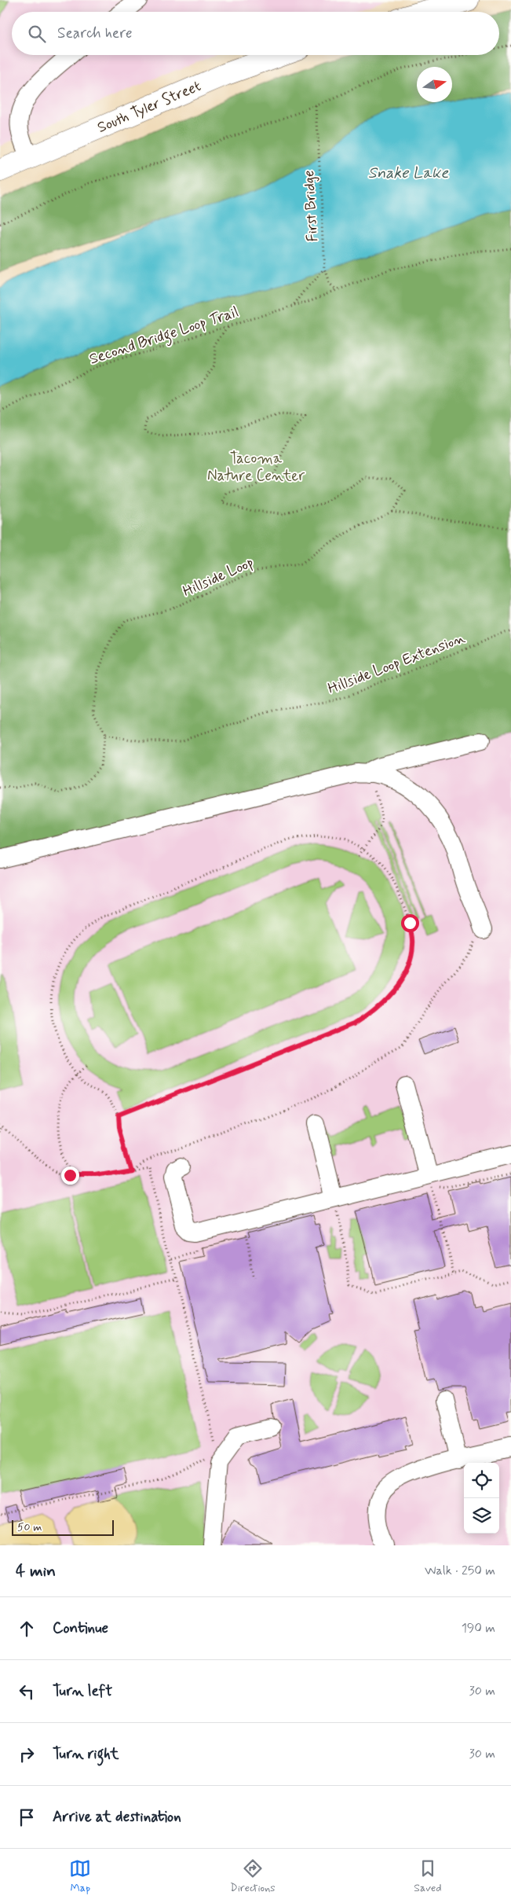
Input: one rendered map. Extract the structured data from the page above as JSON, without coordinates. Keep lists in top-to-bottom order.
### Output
{
  "streets": {
    "main road": ["South Tyler Street"],
    "path": [
      "First Bridge",
      "Second Bridge Loop Trail",
      "Hillside Loop",
      "Hillside Loop Extension"
    ]
  },
  "crossings": [
    ["Second Bridge Loop Trail", "Hillside Loop"],
    ["Hillside Loop", "Hillside Loop Extension"]
  ],
  "water": ["Snake Lake"],
  "parks": ["Tacoma Nature Center"],
  "scale_bar": "50 m",
  "north": "right",
  "page": {
    "search": "Search here",
    "scale": "50 m",
    "heading": ["4 min", "Walk · 250 m"],
    "list": [
      ["Continue", "190 m"],
      ["Turn left", "30 m"],
      ["Turn right", "30 m"],
      "Arrive at destination"
    ],
    "nav": ["Map", "Directions", "Saved"]
  }
}
